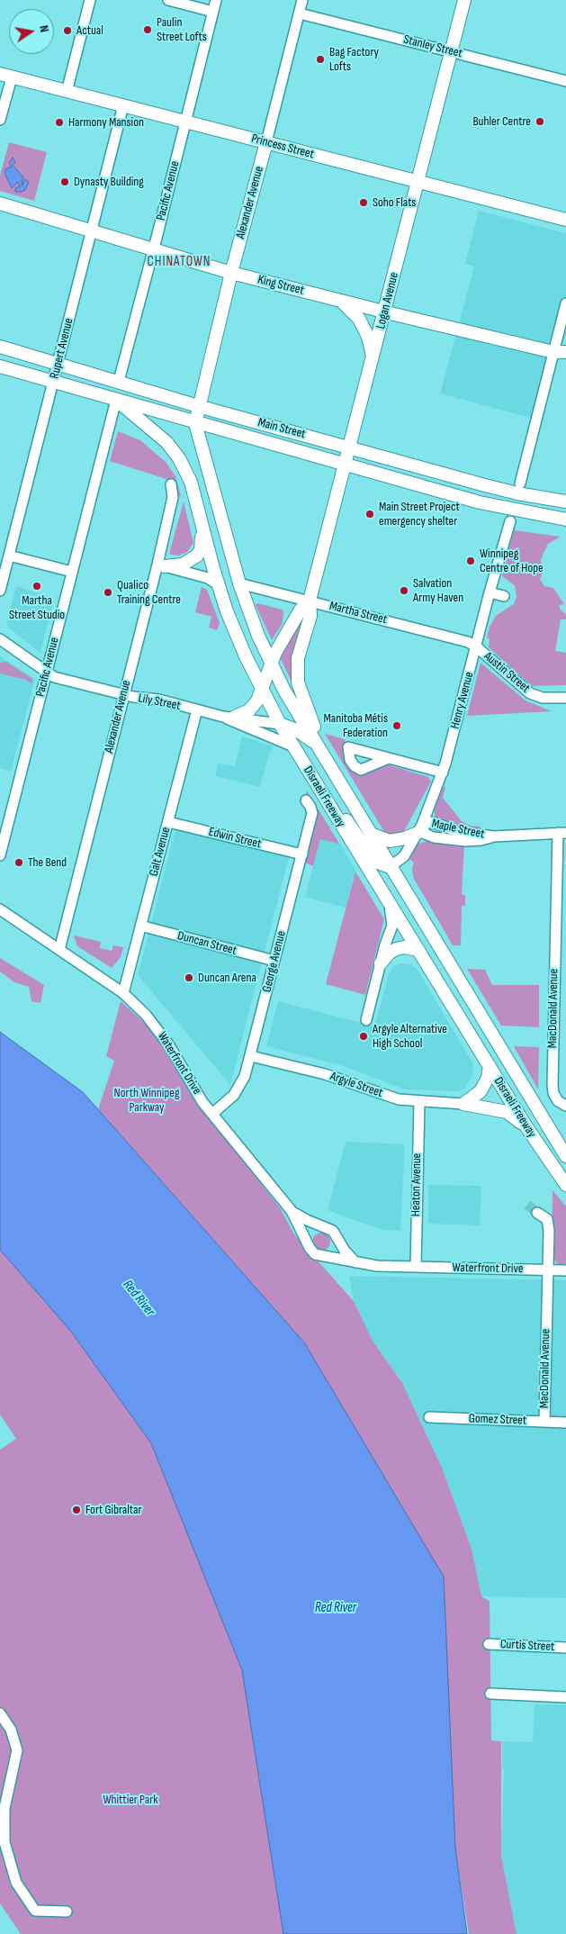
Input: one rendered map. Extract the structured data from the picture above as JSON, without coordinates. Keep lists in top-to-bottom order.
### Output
{
  "streets": {
    "main road": [
      "Princess Street",
      "Alexander Avenue",
      "King Street",
      "Logan Avenue",
      "Main Street",
      "Disraeli Freeway"
    ],
    "street": [
      "Stanley Street",
      "Pacific Avenue",
      "Rupert Avenue",
      "Martha Street",
      "Austin Street",
      "Henry Avenue",
      "Lily Street",
      "Maple Street",
      "Edwin Street",
      "Galt Avenue",
      "Duncan Street",
      "George Avenue",
      "MacDonald Avenue",
      "Waterfront Drive",
      "Argyle Street",
      "Heaton Avenue",
      "Gomez Street",
      "Curtis Street"
    ]
  },
  "crossings": [
    ["Stanley Street", "Alexander Avenue"],
    ["Stanley Street", "Logan Avenue"],
    ["Princess Street", "Pacific Avenue"],
    ["Princess Street", "Alexander Avenue"],
    ["Princess Street", "Logan Avenue"],
    ["Princess Street", "Rupert Avenue"],
    ["Pacific Avenue", "King Street"],
    ["Pacific Avenue", "Main Street"],
    ["Pacific Avenue", "Lily Street"],
    ["Pacific Avenue", "Disraeli Freeway"],
    ["Alexander Avenue", "King Street"],
    ["Alexander Avenue", "Main Street"],
    ["Alexander Avenue", "Lily Street"],
    ["Alexander Avenue", "Disraeli Freeway"],
    ["Alexander Avenue", "Waterfront Drive"],
    ["King Street", "Logan Avenue"],
    ["King Street", "Rupert Avenue"],
    ["Logan Avenue", "Main Street"],
    ["Logan Avenue", "Martha Street"],
    ["Logan Avenue", "Lily Street"],
    ["Logan Avenue", "Disraeli Freeway"],
    ["Rupert Avenue", "Main Street"],
    ["Main Street", "Disraeli Freeway"],
    ["Martha Street", "Austin Street"],
    ["Martha Street", "Henry Avenue"],
    ["Martha Street", "Disraeli Freeway"],
    ["Austin Street", "Henry Avenue"],
    ["Henry Avenue", "Disraeli Freeway"],
    ["Henry Avenue", "Maple Street"],
    ["Lily Street", "Disraeli Freeway"],
    ["Lily Street", "Galt Avenue"],
    ["Maple Street", "MacDonald Avenue"],
    ["Edwin Street", "Galt Avenue"],
    ["Edwin Street", "George Avenue"],
    ["Galt Avenue", "Duncan Street"],
    ["Galt Avenue", "Waterfront Drive"],
    ["Duncan Street", "George Avenue"],
    ["George Avenue", "Waterfront Drive"],
    ["George Avenue", "Argyle Street"],
    ["MacDonald Avenue", "Waterfront Drive"],
    ["MacDonald Avenue", "Gomez Street"],
    ["Waterfront Drive", "Heaton Avenue"],
    ["Argyle Street", "Heaton Avenue"]
  ],
  "districts": ["CHINATOWN"],
  "water": ["Red River"],
  "parks": ["North Winnipeg Parkway", "Whittier Park"],
  "places": [
    "Paulin Street Lofts",
    "Actual",
    "Bag Factory Lofts",
    "Buhler Centre",
    "Harmony Mansion",
    "Dynasty Building",
    "Soho Flats",
    "Main Street Project emergency shelter",
    "Winnipeg Centre of Hope",
    "Martha Street Studio",
    "Salvation Army Haven",
    "Qualico Training Centre",
    "Manitoba Métis Federation",
    "The Bend",
    "Duncan Arena",
    "Argyle Alternative High School",
    "Fort Gibraltar"
  ],
  "north": "right"
}
